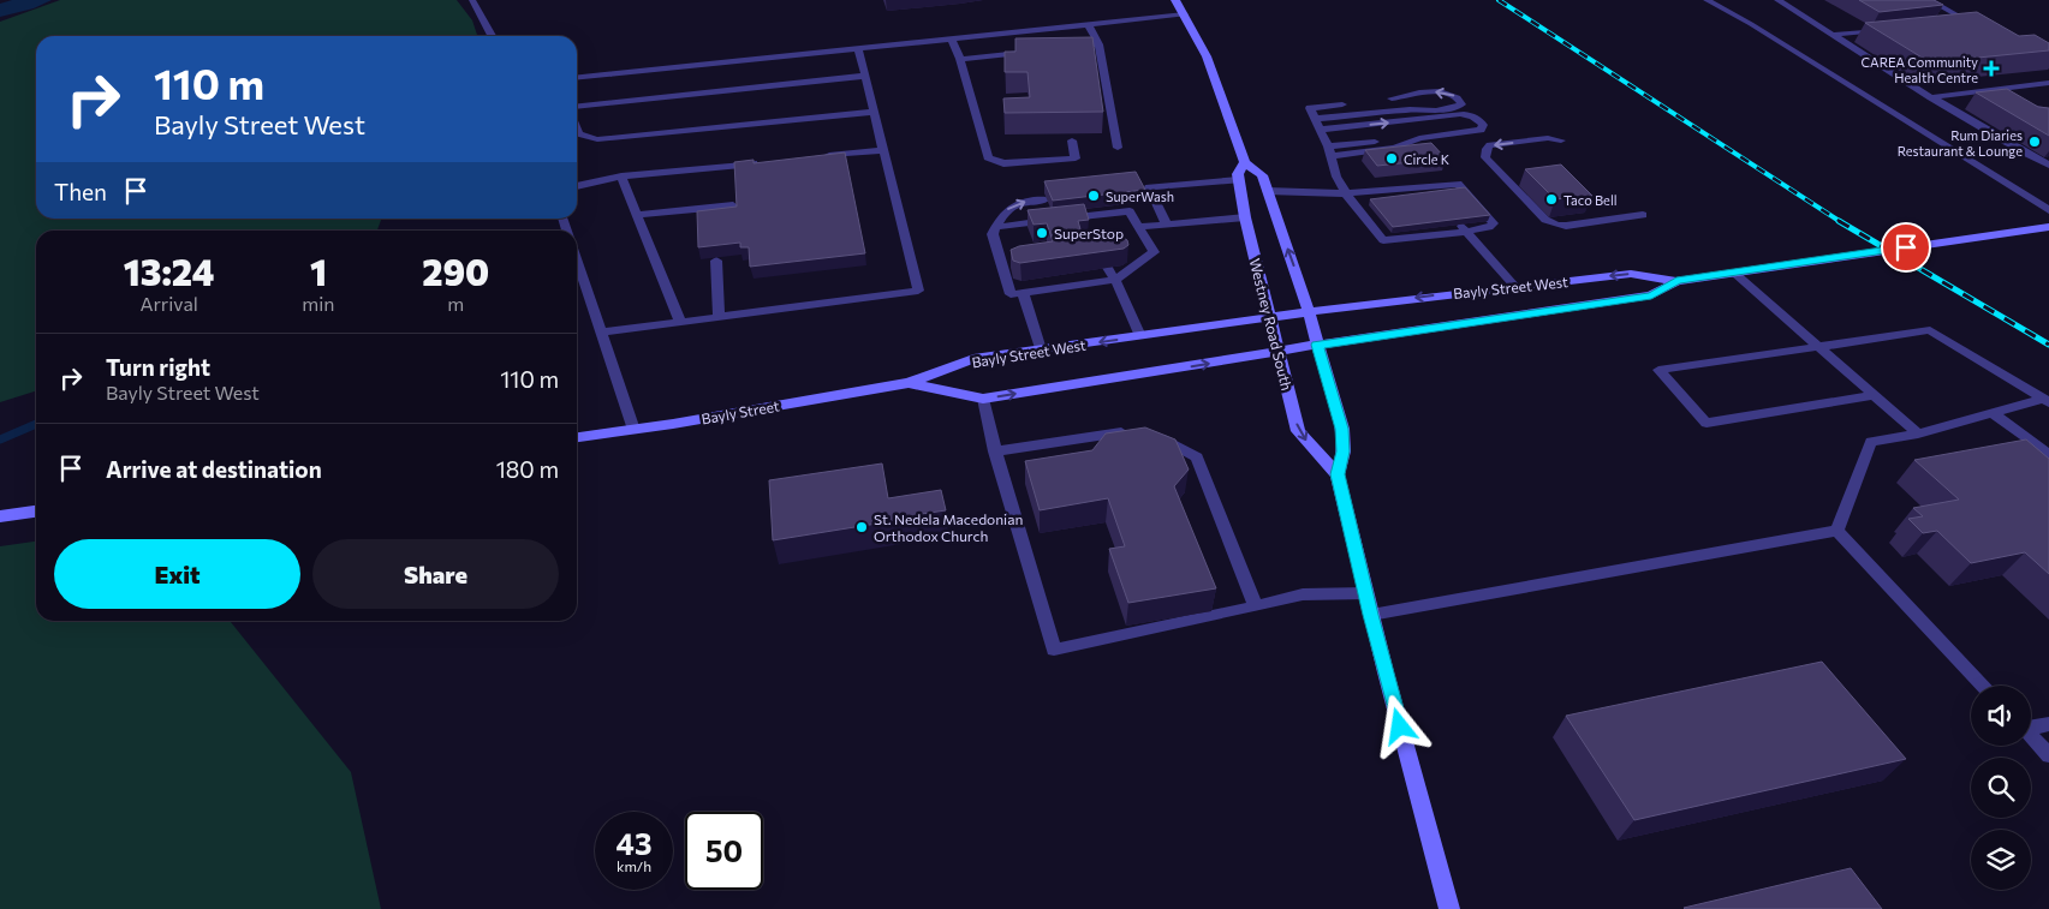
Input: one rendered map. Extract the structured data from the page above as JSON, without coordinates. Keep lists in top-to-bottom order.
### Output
{
  "streets": {
    "main road": ["Bayly Street West", "Westney Road South", "Bayly Street"]
  },
  "crossings": [
    ["Bayly Street West", "Westney Road South"],
    ["Bayly Street West", "Bayly Street"]
  ],
  "places": {
    "health": ["CAREA Community Health Centre"],
    "other": [
      "Rum Diaries Restaurant & Lounge",
      "Circle K",
      "SuperWash",
      "Taco Bell",
      "SuperStop",
      "St. Nedela Macedonian Orthodox Church"
    ]
  },
  "page": {
    "turn": ["110 m", "Bayly Street West"],
    "then": "Then",
    "eta": [
      "13:24",
      "Arrival",
      "1",
      "min",
      "290",
      "m"
    ],
    "list": [
      {
        "name": "Turn right",
        "note": "Bayly Street West",
        "value": "110 m"
      },
      {
        "name": "Arrive at destination",
        "value": "180 m"
      }
    ],
    "buttons": ["Exit", "Share"],
    "speed": "43 km/h",
    "limit": "50"
  }
}
